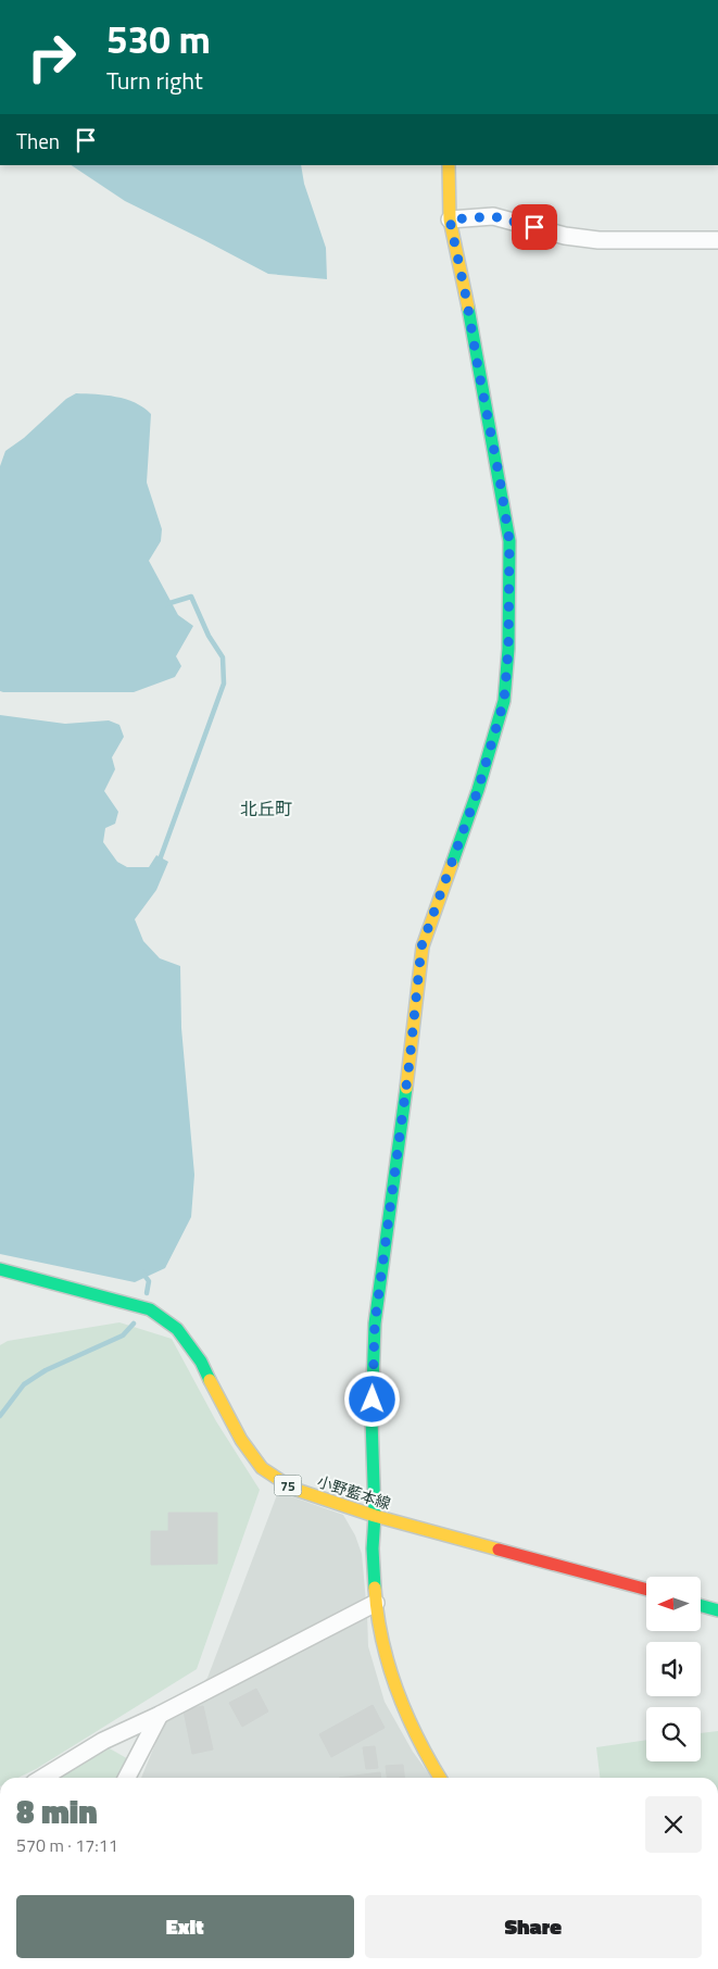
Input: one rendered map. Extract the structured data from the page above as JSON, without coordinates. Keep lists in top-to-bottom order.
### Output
{
  "streets": {
    "street": ["75", "小野藍本線"]
  },
  "districts": ["北丘町"],
  "north": "left",
  "page": {
    "turn": ["530 m", "Turn right"],
    "then": "Then",
    "heading": ["8 min", "570 m · 17:11"],
    "buttons": ["Exit", "Share"]
  }
}
